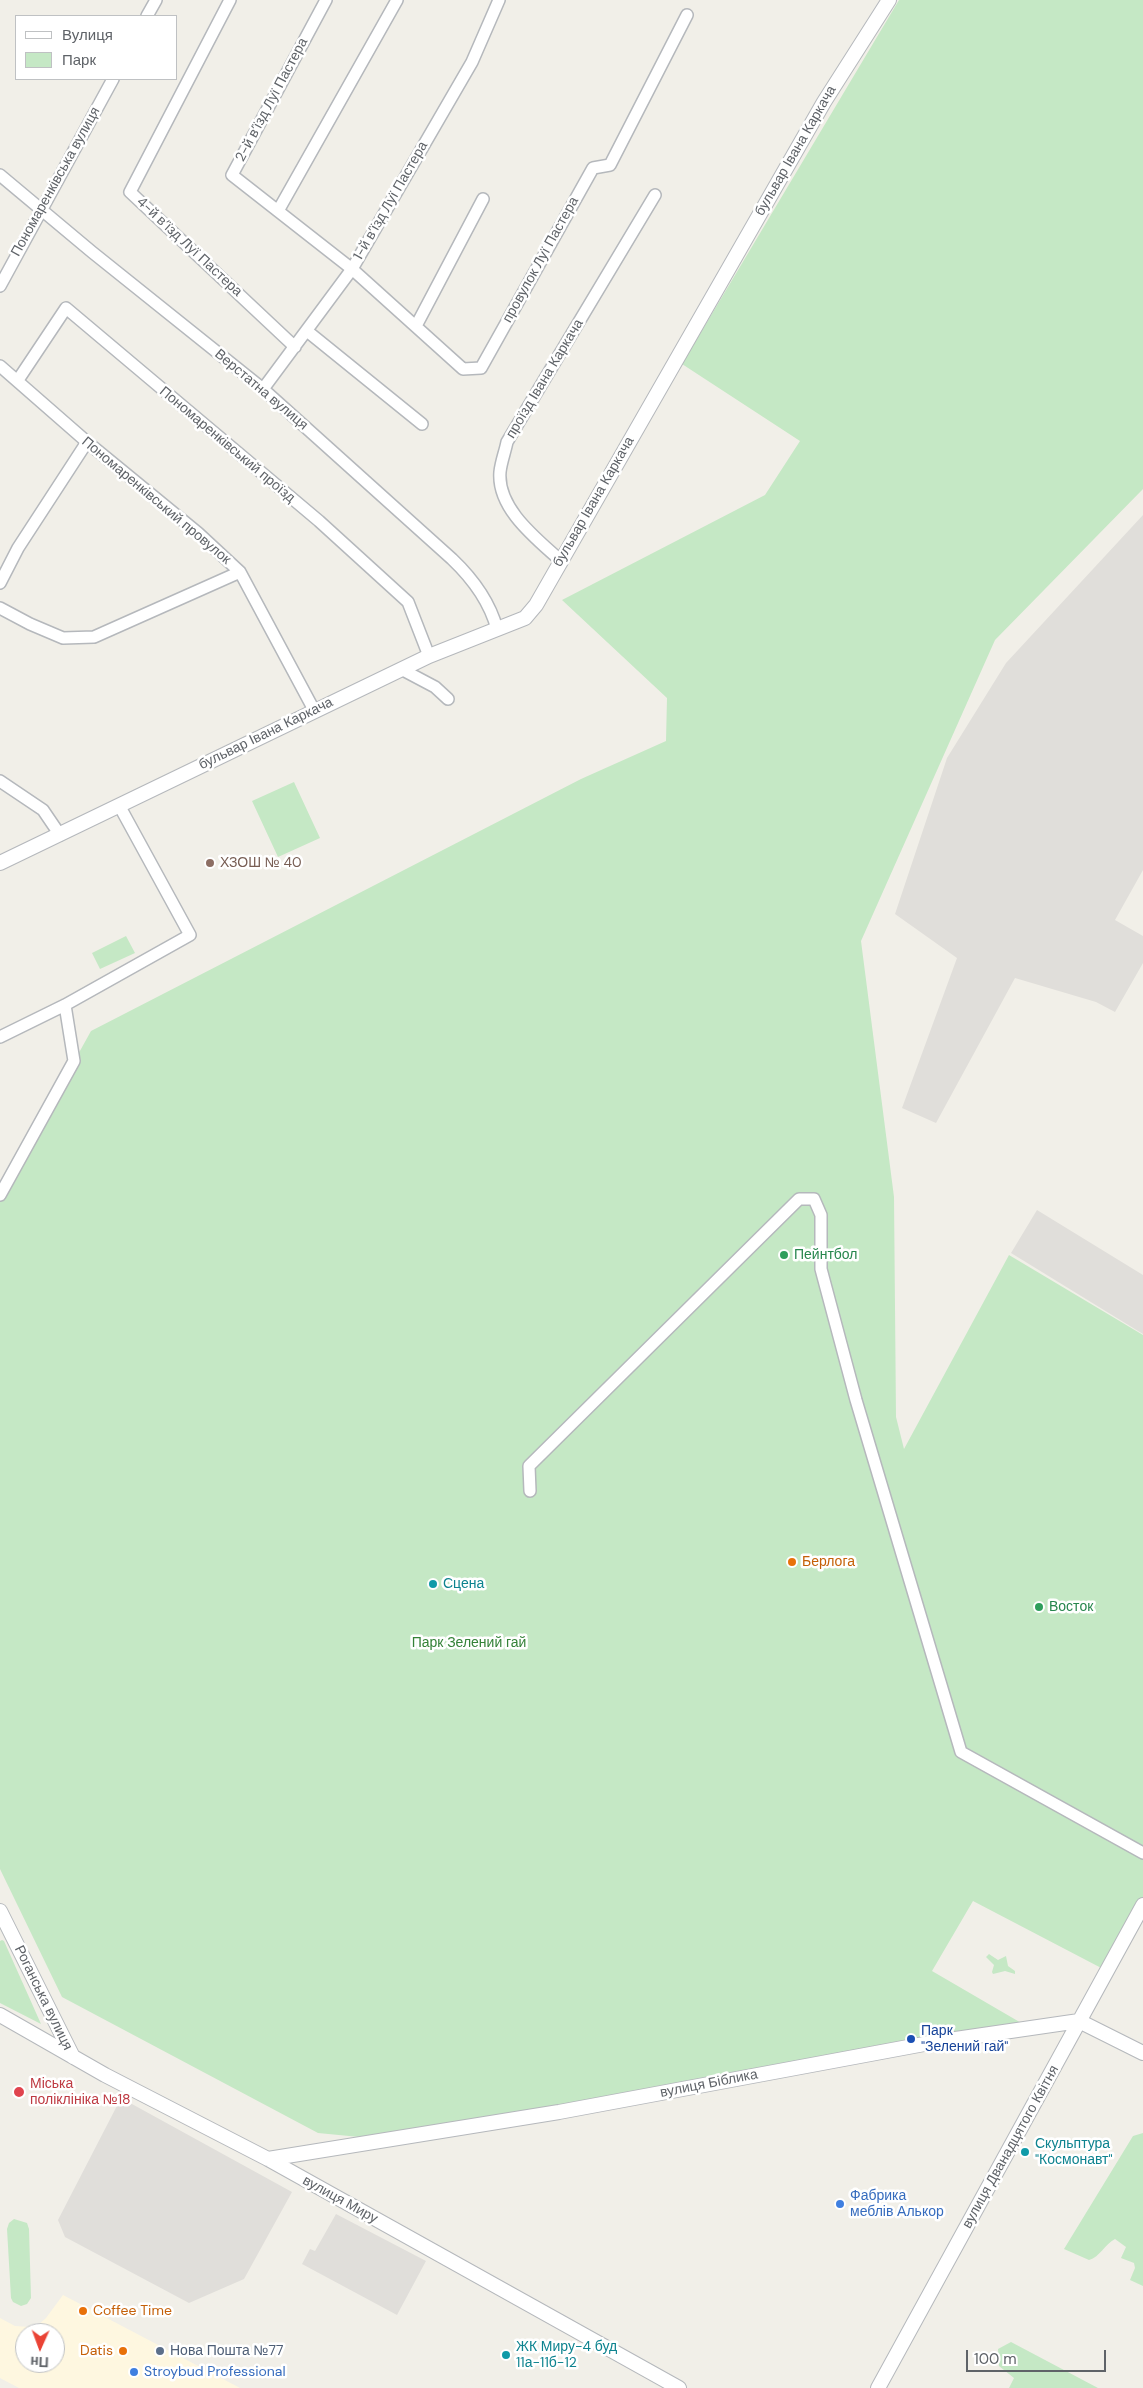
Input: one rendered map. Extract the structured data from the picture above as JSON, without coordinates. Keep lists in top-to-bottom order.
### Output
{
  "streets": {
    "street": [
      "2-й в’їзд Луї Пастера",
      "бульвар Івана Каркача",
      "Пономаренківська вулиця",
      "1-й в’їзд Луї Пастера",
      "4-й в’їзд Луї Пастера",
      "провулок Луї Пастера",
      "проїзд Івана Каркача",
      "Верстатна вулиця",
      "Пономаренківський проїзд",
      "Пономаренківський провулок",
      "Роганська вулиця",
      "вулиця Біблика",
      "вулиця Дванадцятого Квітня",
      "вулиця Миру"
    ]
  },
  "crossings": [
    ["2-й в’їзд Луї Пастера", "1-й в’їзд Луї Пастера"],
    ["2-й в’їзд Луї Пастера", "провулок Луї Пастера"],
    ["бульвар Івана Каркача", "проїзд Івана Каркача"],
    ["бульвар Івана Каркача", "Верстатна вулиця"],
    ["бульвар Івана Каркача", "Пономаренківський проїзд"],
    ["бульвар Івана Каркача", "Пономаренківський провулок"],
    ["Пономаренківська вулиця", "Верстатна вулиця"],
    ["1-й в’їзд Луї Пастера", "4-й в’їзд Луї Пастера"],
    ["1-й в’їзд Луї Пастера", "провулок Луї Пастера"],
    ["1-й в’їзд Луї Пастера", "Верстатна вулиця"],
    ["Пономаренківський проїзд", "Пономаренківський провулок"],
    ["Роганська вулиця", "вулиця Миру"],
    ["вулиця Біблика", "вулиця Дванадцятого Квітня"],
    ["вулиця Біблика", "вулиця Миру"]
  ],
  "parks": ["Парк Зелений гай"],
  "places": [
    "ХЗОШ № 40",
    "Пейнтбол",
    "Берлога",
    "Сцена",
    "Восток",
    "Парк \"Зелений гай\"",
    "Міська поліклініка №18",
    "Скульптура \"Космонавт\"",
    "Фабрика меблів Алькор",
    "Coffee Time",
    "Datis",
    "Нова Пошта №77",
    "ЖК Миру-4 буд 11а-11б-12",
    "Stroybud Professional"
  ],
  "legend": ["Вулиця", "Парк"],
  "scale_bar": "100 m",
  "north": "bottom"
}
